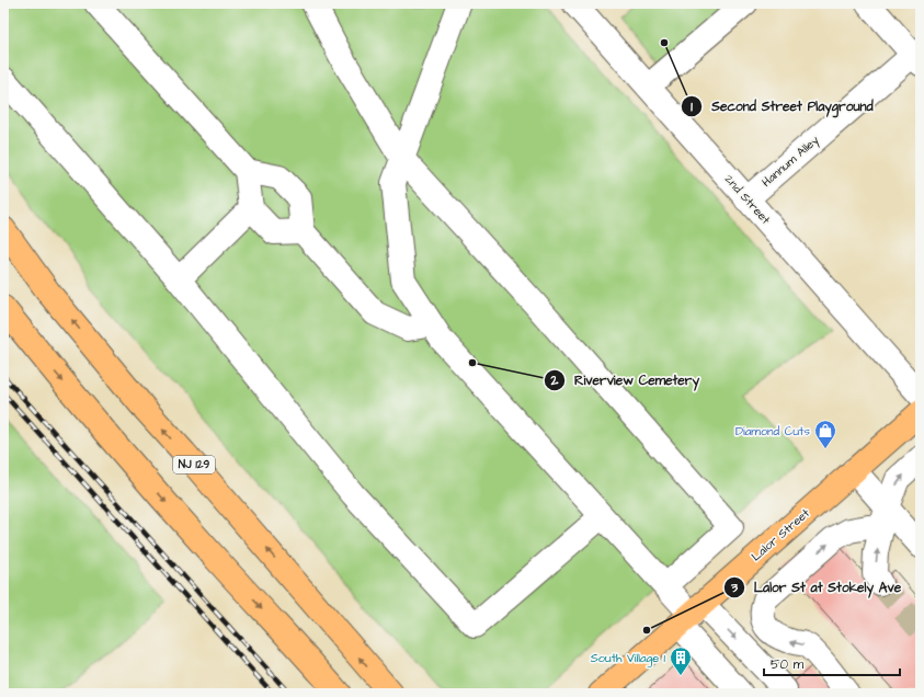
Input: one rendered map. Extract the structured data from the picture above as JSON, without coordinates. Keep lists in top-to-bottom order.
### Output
{
  "streets": {
    "main road": ["NJ 129", "Lalor Street"],
    "street": ["Hannum Alley", "2nd Street"]
  },
  "crossings": [
    ["Hannum Alley", "2nd Street"]
  ],
  "places": {
    "other": ["Second Street Playground", "Riverview Cemetery", "Lalor St at Stokely Ave"],
    "shop": ["Diamond Cuts"],
    "building": ["South Village 1"]
  },
  "scale_bar": "50 m"
}
